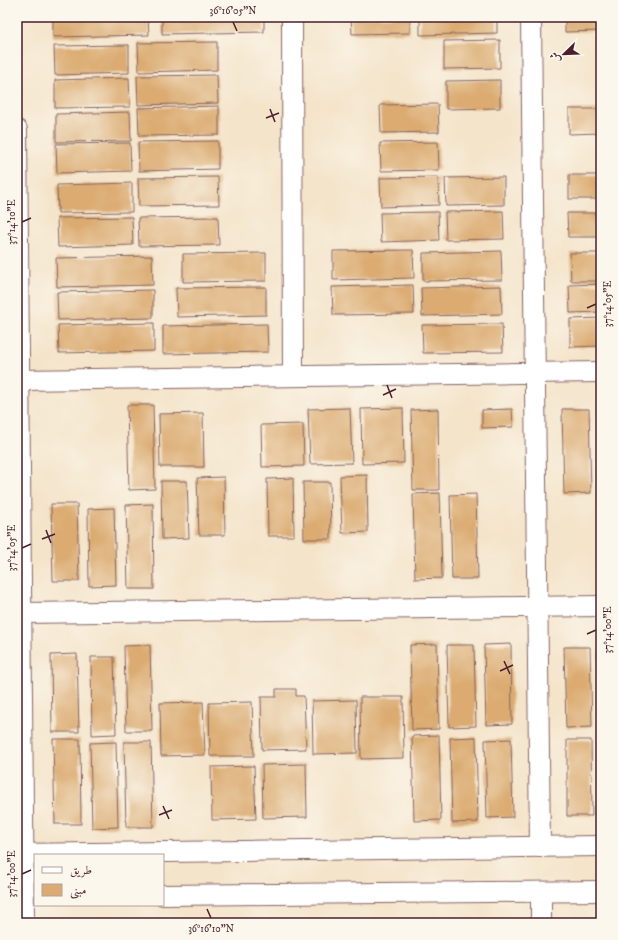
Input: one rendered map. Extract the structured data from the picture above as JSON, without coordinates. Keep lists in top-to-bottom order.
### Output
{
  "legend": ["طريق", "مبنى"],
  "north": "bottom left",
  "coordinates": [
    "36°16'05\"N",
    "37°14'10\"E",
    "37°14'05\"E",
    "37°14'00\"E",
    "36°16'10\"N"
  ]
}
